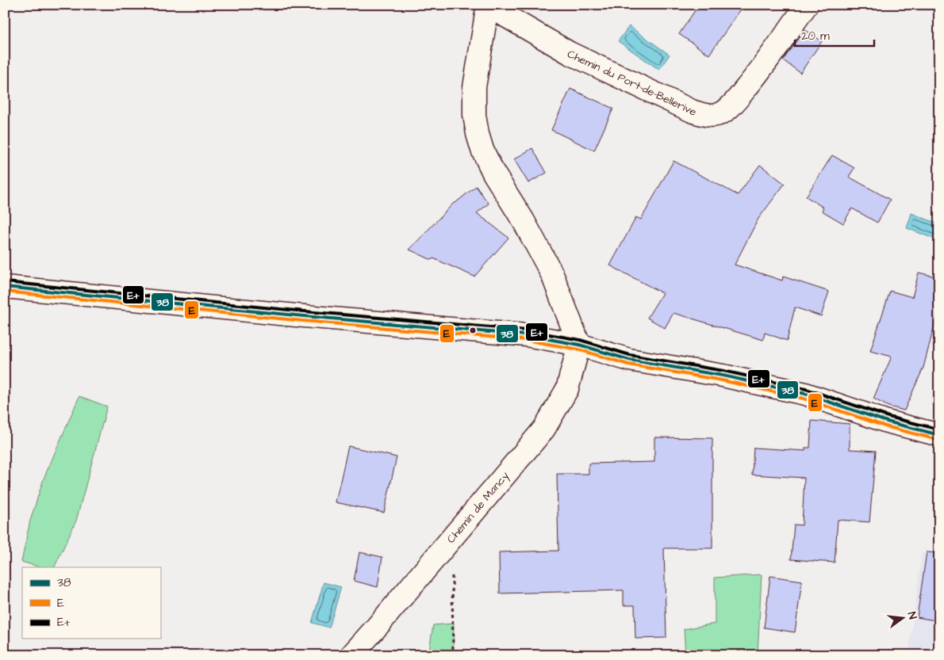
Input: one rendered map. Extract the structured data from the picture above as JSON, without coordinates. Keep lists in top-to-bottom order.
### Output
{
  "streets": {
    "street": ["Chemin du Port-de-Bellerive", "Chemin de Mancy"]
  },
  "crossings": [
    ["Chemin du Port-de-Bellerive", "Chemin de Mancy"]
  ],
  "lines": ["transit line E+", "transit line 38", "transit line E"],
  "legend": ["38", "E", "E+"],
  "scale_bar": "20 m",
  "north": "right"
}
